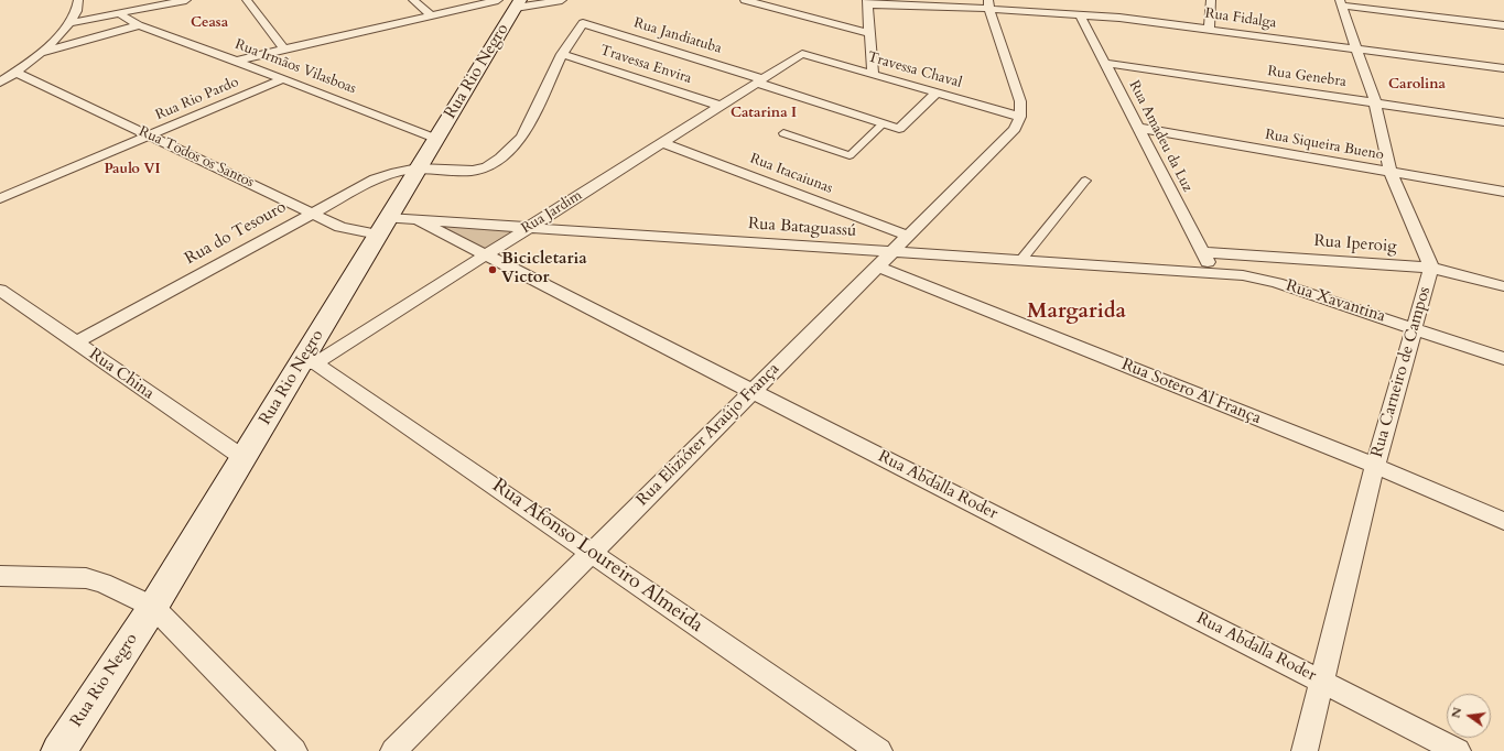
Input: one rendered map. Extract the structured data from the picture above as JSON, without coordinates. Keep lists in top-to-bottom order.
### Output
{
  "streets": {
    "main road": ["Rua Rio Negro"],
    "street": [
      "Rua Fidalga",
      "Rua Jandiatuba",
      "Travessa Envira",
      "Rua Irmãos Vilasboas",
      "Travessa Chaval",
      "Rua Genebra",
      "Rua Rio Pardo",
      "Rua Amadeu da Luz",
      "Rua Siqueira Bueno",
      "Rua Todos os Santos",
      "Rua Itacaiunas",
      "Rua Jardim",
      "Rua Bataguassú",
      "Rua do Tesouro",
      "Rua Iperoig",
      "Rua Xavantina",
      "Rua Carneiro de Campos",
      "Rua China",
      "Rua Sotero Al França",
      "Rua Elizióter Araújo França",
      "Rua Abdalla Roder",
      "Rua Afonso Loureiro Almeida"
    ]
  },
  "crossings": [
    ["Rua Fidalga", "Rua Amadeu da Luz"],
    ["Rua Fidalga", "Rua Carneiro de Campos"],
    ["Rua Jandiatuba", "Travessa Envira"],
    ["Rua Jandiatuba", "Travessa Chaval"],
    ["Rua Jandiatuba", "Rua Jardim"],
    ["Travessa Envira", "Rua Jardim"],
    ["Rua Irmãos Vilasboas", "Rua Rio Negro"],
    ["Rua Irmãos Vilasboas", "Rua Rio Pardo"],
    ["Travessa Chaval", "Rua Jardim"],
    ["Travessa Chaval", "Rua Elizióter Araújo França"],
    ["Rua Rio Negro", "Rua Todos os Santos"],
    ["Rua Rio Negro", "Rua Jardim"],
    ["Rua Rio Negro", "Rua Bataguassú"],
    ["Rua Rio Negro", "Rua do Tesouro"],
    ["Rua Rio Negro", "Rua China"],
    ["Rua Rio Negro", "Rua Afonso Loureiro Almeida"],
    ["Rua Genebra", "Rua Amadeu da Luz"],
    ["Rua Genebra", "Rua Carneiro de Campos"],
    ["Rua Rio Pardo", "Rua Todos os Santos"],
    ["Rua Amadeu da Luz", "Rua Siqueira Bueno"],
    ["Rua Amadeu da Luz", "Rua Bataguassú"],
    ["Rua Amadeu da Luz", "Rua Iperoig"],
    ["Rua Amadeu da Luz", "Rua Xavantina"],
    ["Rua Siqueira Bueno", "Rua Carneiro de Campos"],
    ["Rua Todos os Santos", "Rua Bataguassú"],
    ["Rua Todos os Santos", "Rua do Tesouro"],
    ["Rua Itacaiunas", "Rua Jardim"],
    ["Rua Itacaiunas", "Rua Elizióter Araújo França"],
    ["Rua Jardim", "Rua Bataguassú"],
    ["Rua Jardim", "Rua Abdalla Roder"],
    ["Rua Jardim", "Rua Afonso Loureiro Almeida"],
    ["Rua Bataguassú", "Rua Xavantina"],
    ["Rua Bataguassú", "Rua Elizióter Araújo França"],
    ["Rua Bataguassú", "Rua Abdalla Roder"],
    ["Rua do Tesouro", "Rua China"],
    ["Rua Iperoig", "Rua Carneiro de Campos"],
    ["Rua Xavantina", "Rua Carneiro de Campos"],
    ["Rua Carneiro de Campos", "Rua Sotero Al França"],
    ["Rua Carneiro de Campos", "Rua Abdalla Roder"],
    ["Rua Sotero Al França", "Rua Elizióter Araújo França"],
    ["Rua Elizióter Araújo França", "Rua Abdalla Roder"],
    ["Rua Elizióter Araújo França", "Rua Afonso Loureiro Almeida"]
  ],
  "districts": [
    "Ceasa",
    "Carolina",
    "Catarina I",
    "Paulo VI",
    "Margarida"
  ],
  "places": ["Bicicletaria Victor"],
  "north": "left"
}
